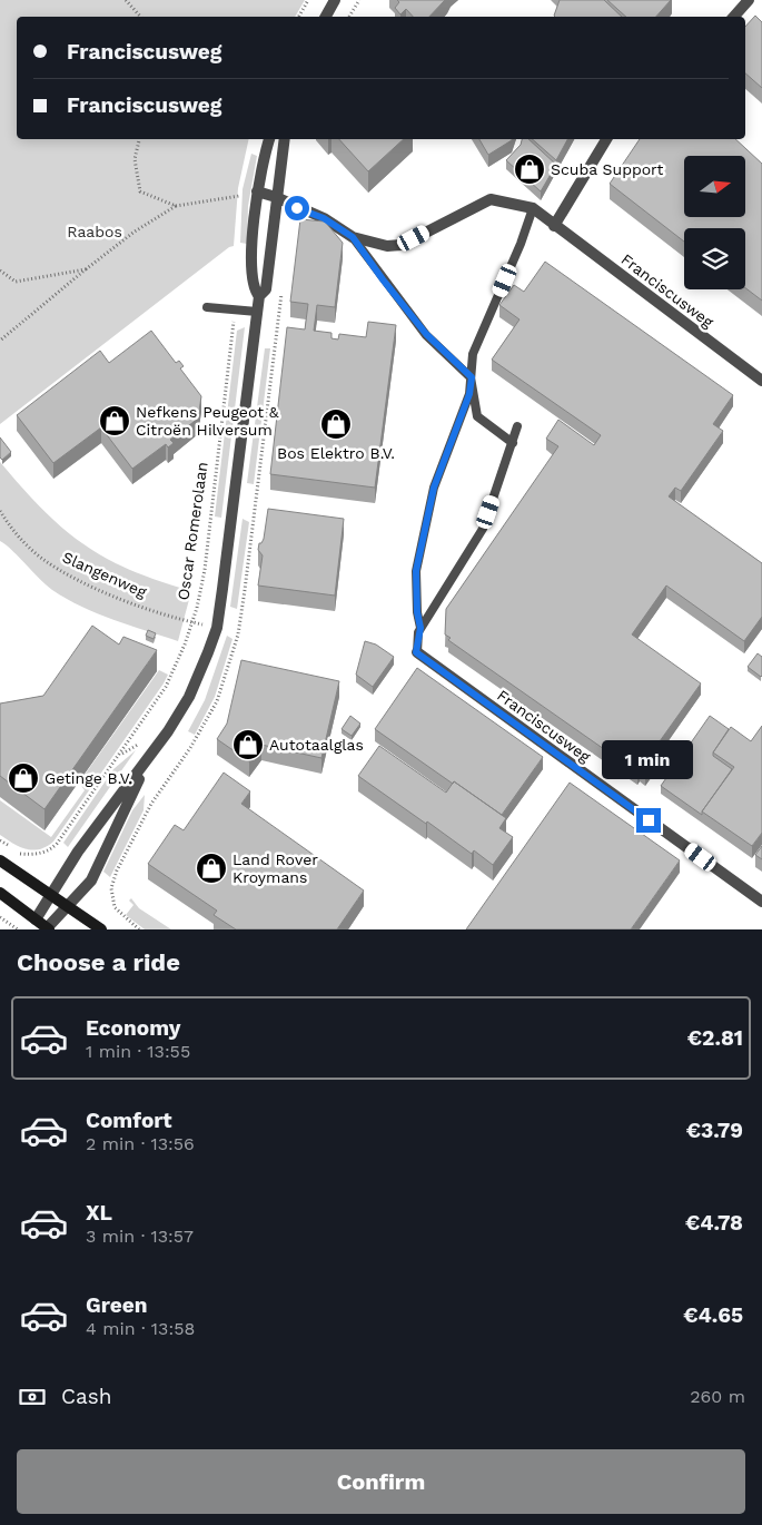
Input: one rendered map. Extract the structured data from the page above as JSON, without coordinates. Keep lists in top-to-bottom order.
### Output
{
  "streets": {
    "street": ["Franciscusweg"],
    "path": ["Oscar Romerolaan", "Slangenweg"]
  },
  "parks": ["Raabos"],
  "places": {
    "shop": [
      "Scuba Support",
      "Nefkens Peugeot & Citroën Hilversum",
      "Bos Elektro B.V.",
      "Autotaalglas",
      "Getinge B.V.",
      "Land Rover Kroymans"
    ]
  },
  "north": "right",
  "page": {
    "banner": ["Franciscusweg", "Franciscusweg"],
    "bubble": "1 min",
    "heading": "Choose a ride",
    "list": [
      {
        "name": "Economy",
        "note": "1 min · 13:55",
        "value": "€2.81"
      },
      {
        "name": "Comfort",
        "note": "2 min · 13:56",
        "value": "€3.79"
      },
      {
        "name": "XL",
        "note": "3 min · 13:57",
        "value": "€4.78"
      },
      {
        "name": "Green",
        "note": "4 min · 13:58",
        "value": "€4.65"
      }
    ],
    "pay": ["Cash", "260 m"],
    "buttons": "Confirm"
  }
}
